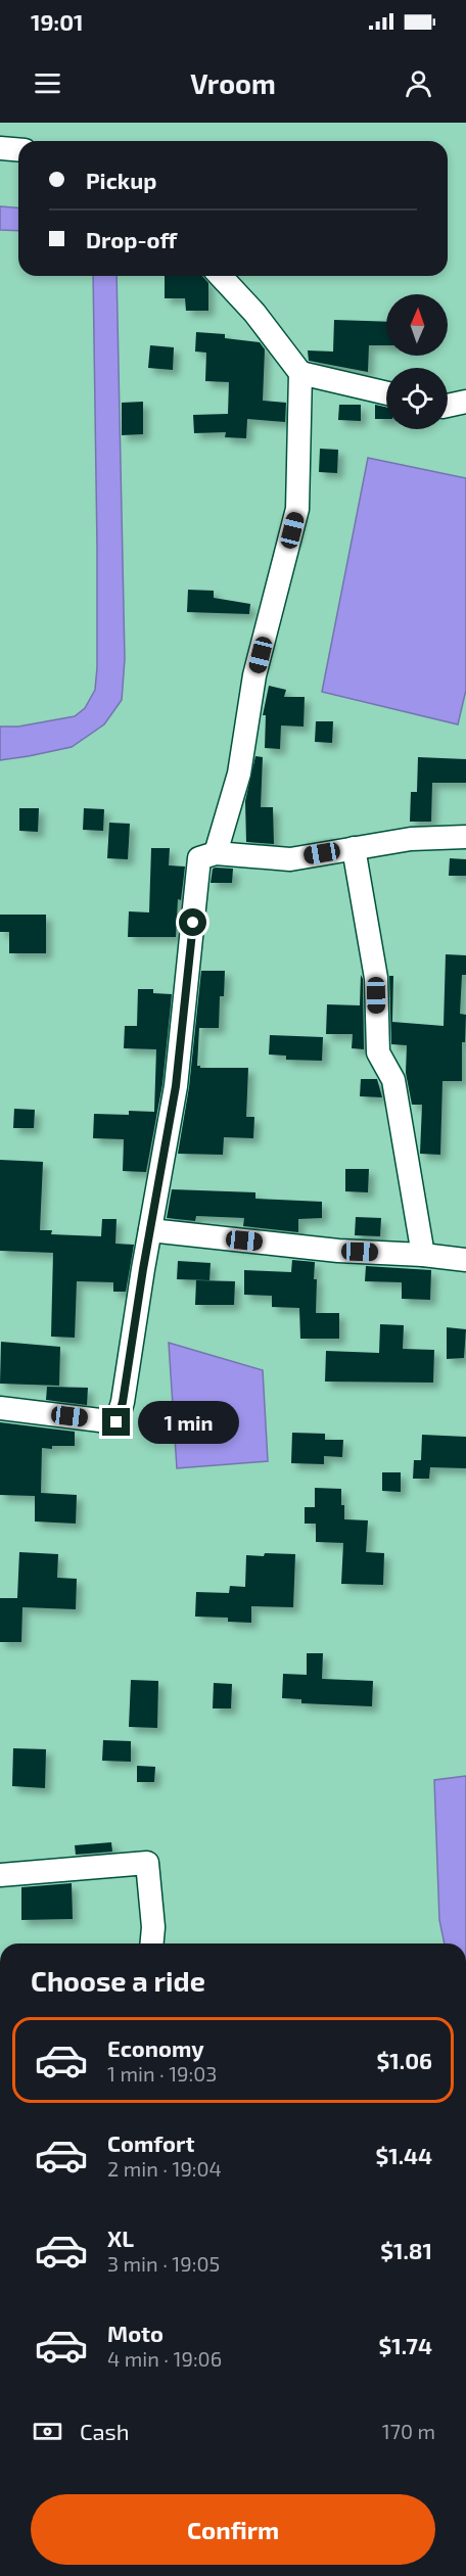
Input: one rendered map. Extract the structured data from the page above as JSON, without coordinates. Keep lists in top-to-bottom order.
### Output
{
  "north": "top",
  "page": {
    "status": "19:01",
    "header": "Vroom",
    "banner": ["Pickup", "Drop-off"],
    "bubble": "1 min",
    "heading": "Choose a ride",
    "list": [
      {
        "name": "Economy",
        "note": "1 min · 19:03",
        "value": "$1.06"
      },
      {
        "name": "Comfort",
        "note": "2 min · 19:04",
        "value": "$1.44"
      },
      {
        "name": "XL",
        "note": "3 min · 19:05",
        "value": "$1.81"
      },
      {
        "name": "Moto",
        "note": "4 min · 19:06",
        "value": "$1.74"
      }
    ],
    "pay": ["Cash", "170 m"],
    "buttons": "Confirm"
  }
}
